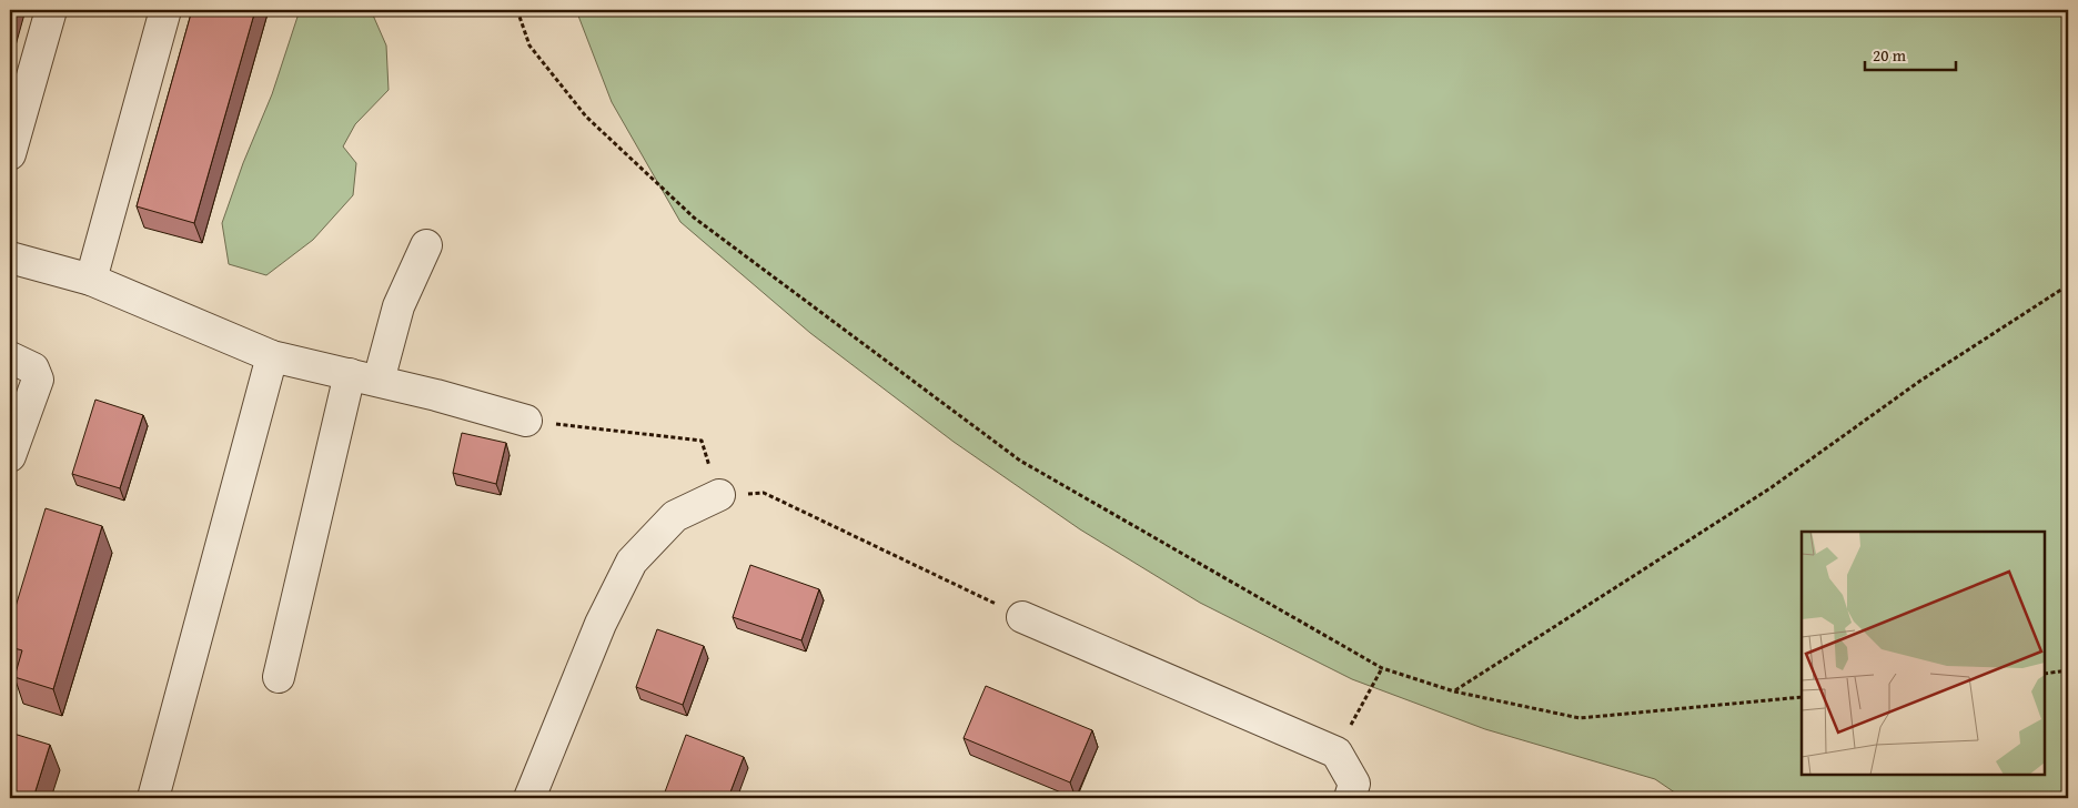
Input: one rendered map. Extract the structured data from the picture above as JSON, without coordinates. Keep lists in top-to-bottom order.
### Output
{
  "scale_bar": "20 m"
}
